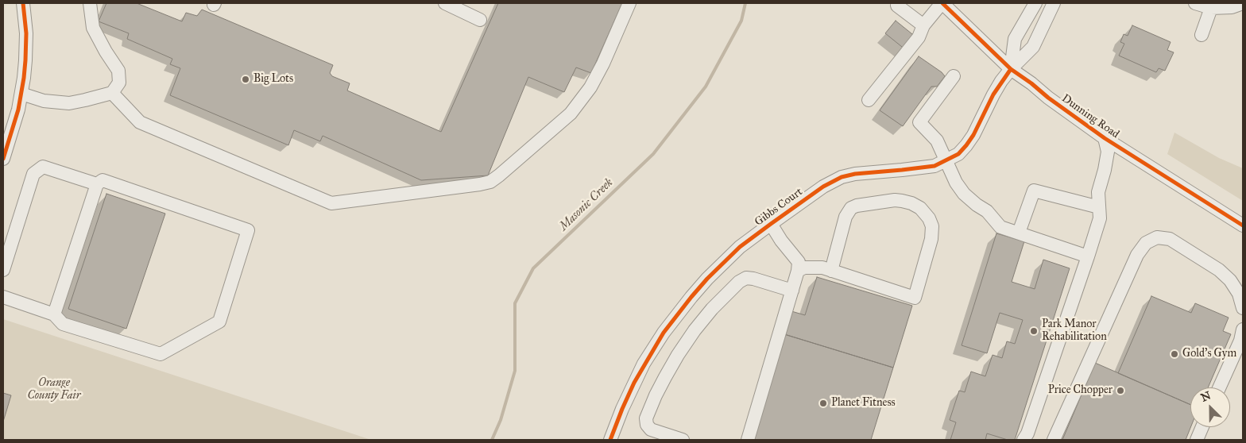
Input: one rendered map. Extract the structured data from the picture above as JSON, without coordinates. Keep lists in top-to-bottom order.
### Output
{
  "streets": {
    "street": ["Dunning Road", "Gibbs Court"]
  },
  "crossings": [
    ["Dunning Road", "Gibbs Court"]
  ],
  "water": ["Masonic Creek"],
  "parks": ["Orange County Fair"],
  "places": [
    "Big Lots",
    "Park Manor Rehabilitation",
    "Gold's Gym",
    "Price Chopper",
    "Planet Fitness"
  ],
  "north": "top left"
}
